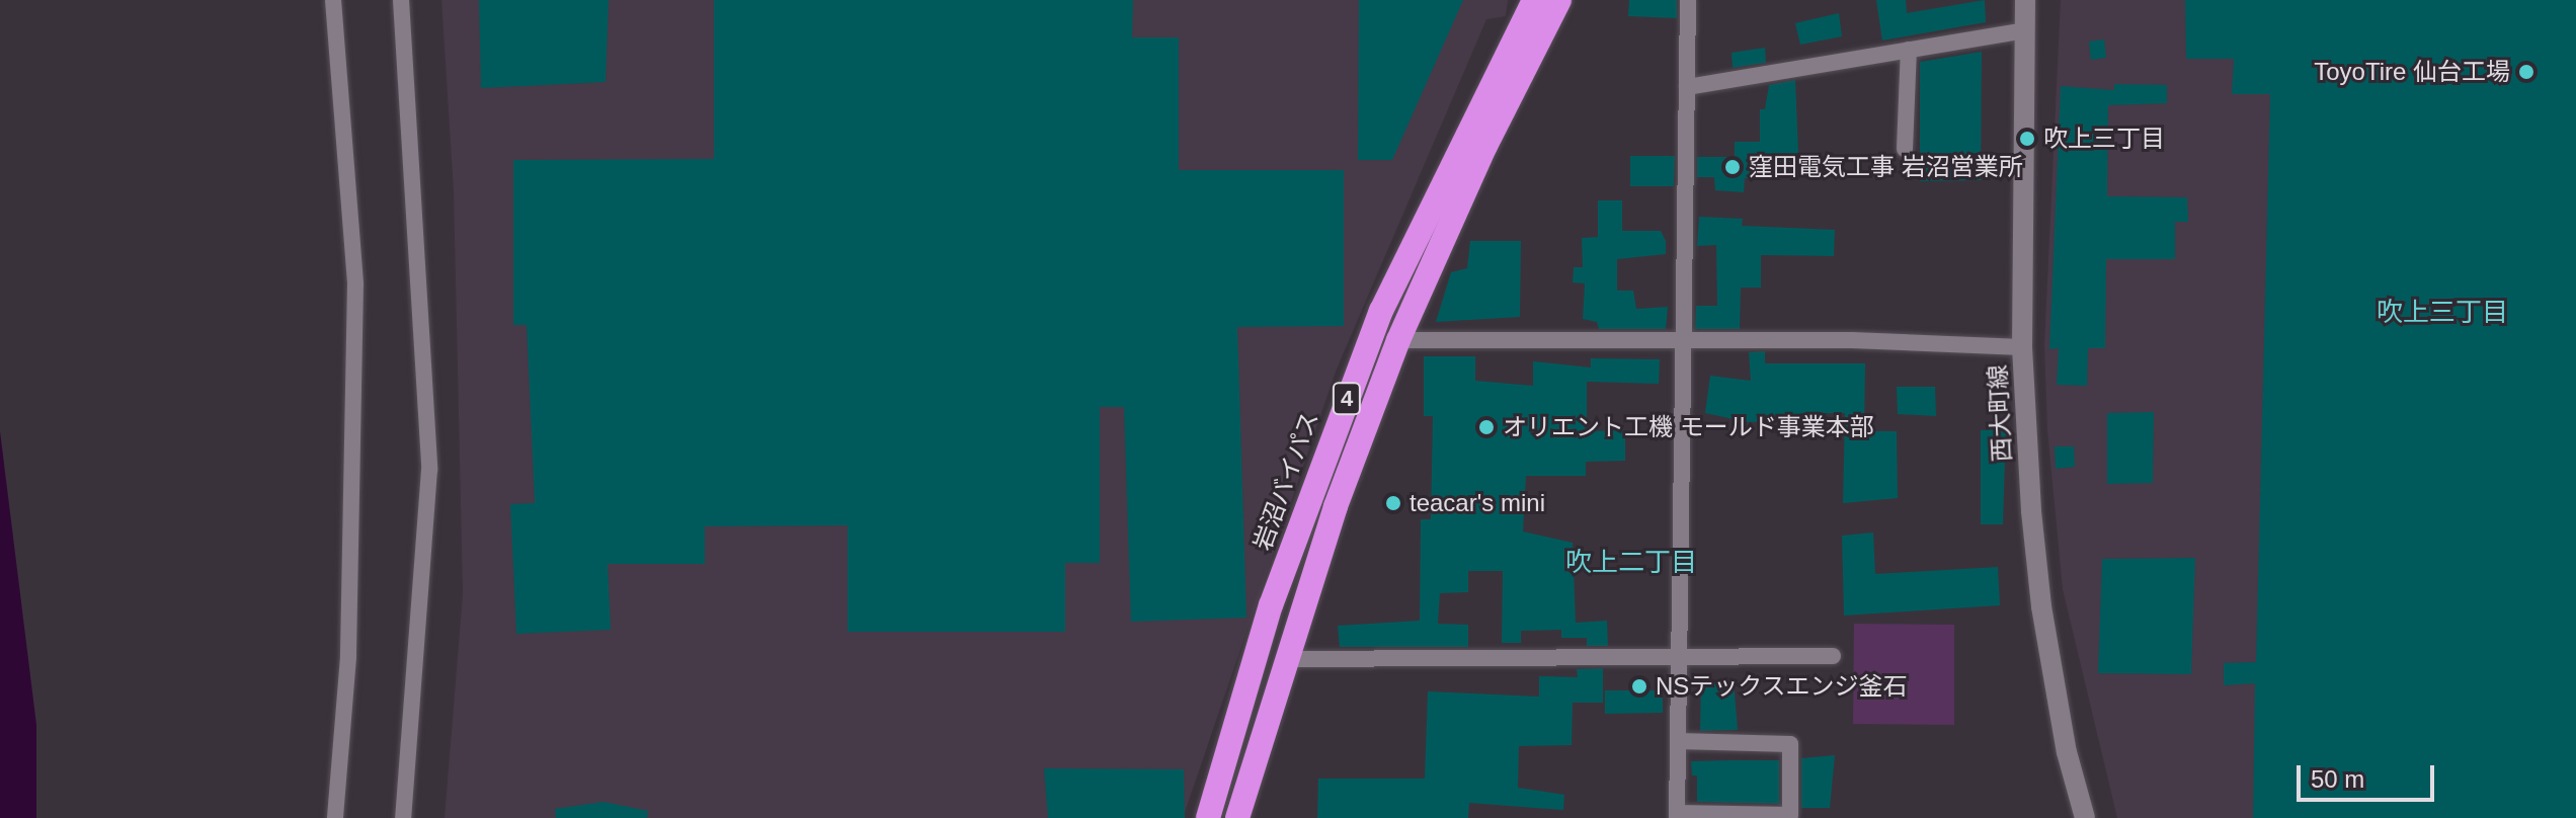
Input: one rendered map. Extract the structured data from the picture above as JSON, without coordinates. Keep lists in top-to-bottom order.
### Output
{
  "streets": {
    "highway": ["4", "岩沼バイパス"],
    "street": ["西大町線"]
  },
  "districts": ["吹上三丁目", "吹上二丁目"],
  "places": [
    "ToyoTire 仙台工場",
    "吹上三丁目",
    "窪田電気工事 岩沼営業所",
    "オリエント工機 モールド事業本部",
    "teacar's mini",
    "NSテックスエンジ釜石"
  ],
  "scale_bar": "50 m"
}
